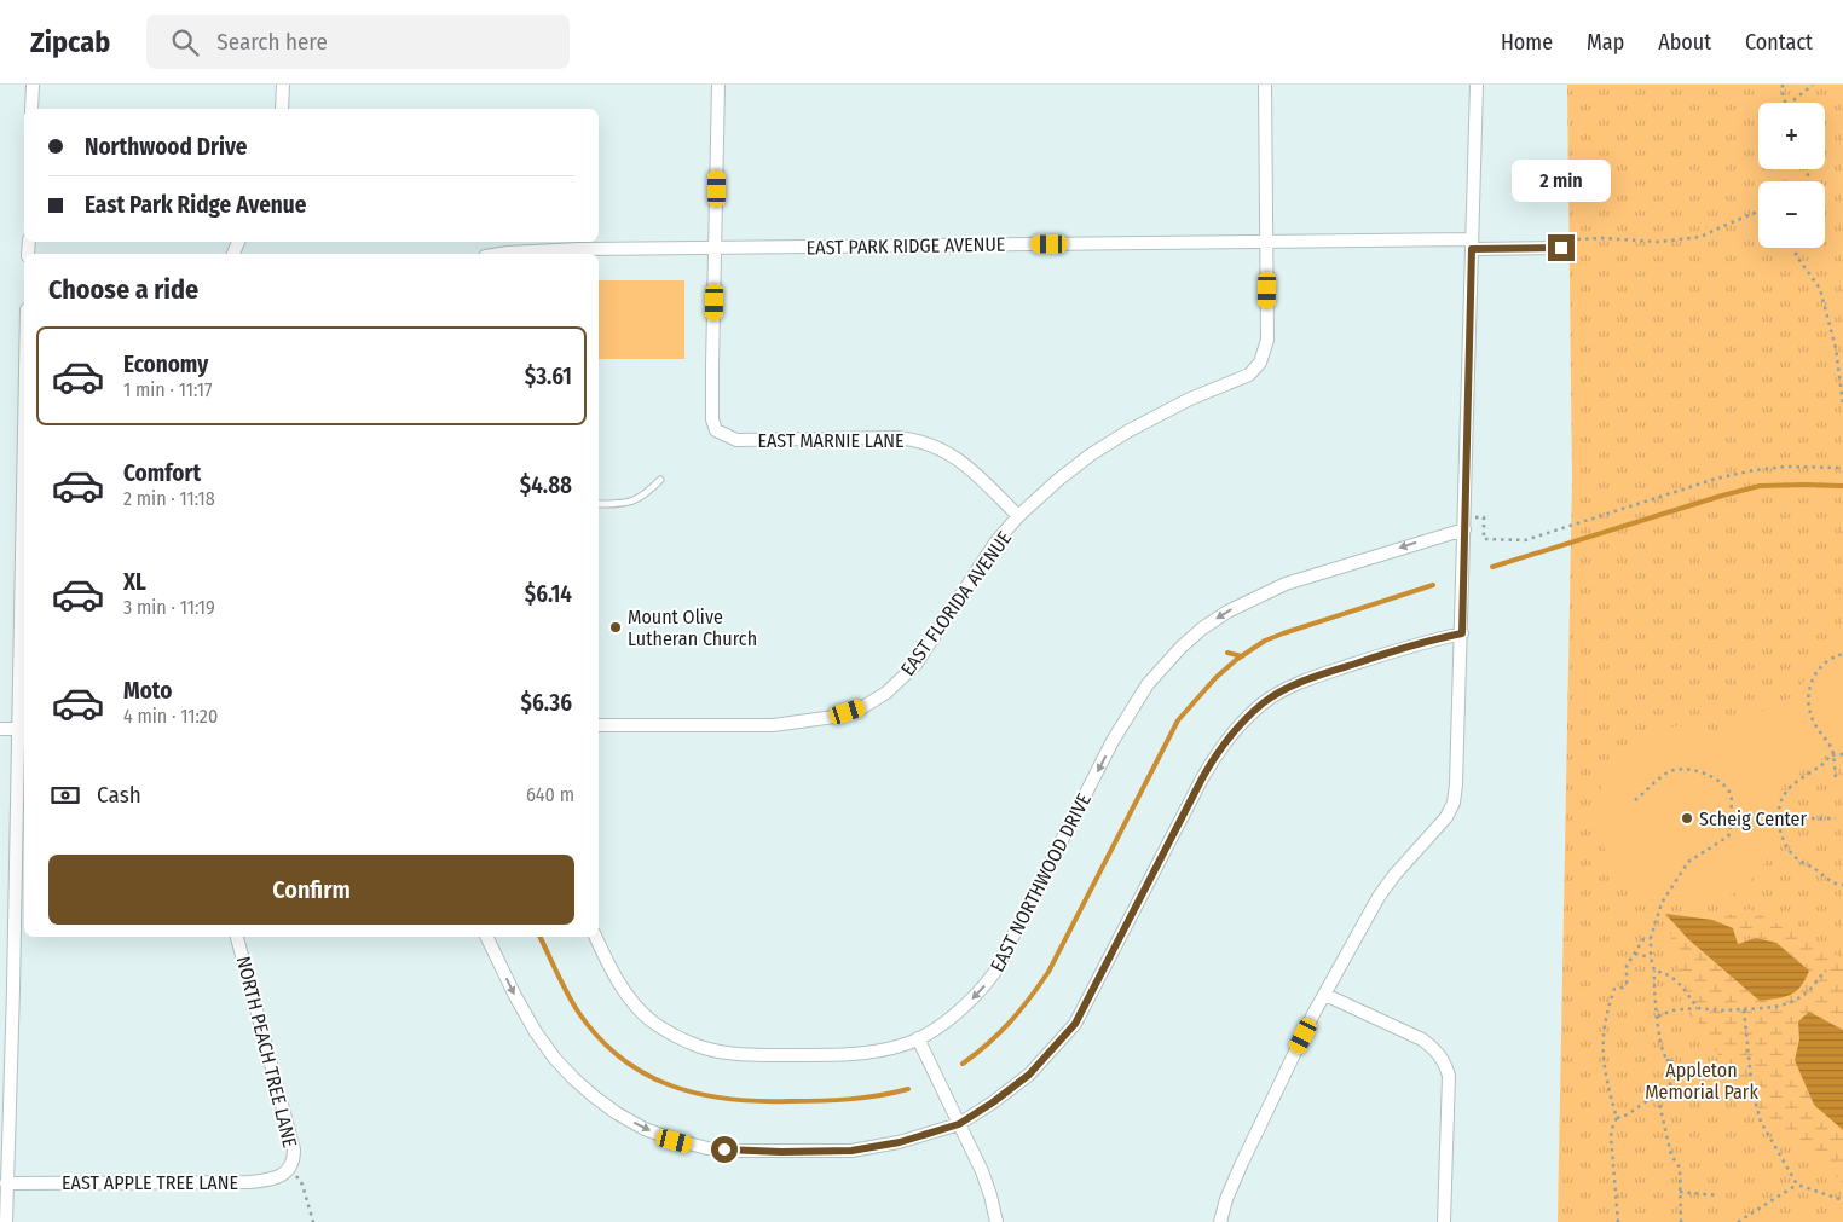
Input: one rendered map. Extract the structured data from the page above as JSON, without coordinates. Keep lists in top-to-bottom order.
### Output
{
  "streets": {
    "street": [
      "EAST PARK RIDGE AVENUE",
      "EAST MARNIE LANE",
      "EAST FLORIDA AVENUE",
      "EAST NORTHWOOD DRIVE",
      "NORTH PEACH TREE LANE",
      "EAST APPLE TREE LANE"
    ]
  },
  "crossings": [
    ["EAST PARK RIDGE AVENUE", "EAST MARNIE LANE"],
    ["EAST PARK RIDGE AVENUE", "EAST FLORIDA AVENUE"],
    ["EAST MARNIE LANE", "EAST FLORIDA AVENUE"],
    ["NORTH PEACH TREE LANE", "EAST APPLE TREE LANE"]
  ],
  "parks": ["Appleton Memorial Park"],
  "places": ["Mount Olive Lutheran Church", "Scheig Center"],
  "page": {
    "header": "Zipcab",
    "search": "Search here",
    "nav": [
      "Home",
      "Map",
      "About",
      "Contact"
    ],
    "map_buttons": ["+", "−"],
    "banner": ["Northwood Drive", "East Park Ridge Avenue"],
    "bubble": "2 min",
    "heading": "Choose a ride",
    "list": [
      {
        "name": "Economy",
        "note": "1 min · 11:17",
        "value": "$3.61"
      },
      {
        "name": "Comfort",
        "note": "2 min · 11:18",
        "value": "$4.88"
      },
      {
        "name": "XL",
        "note": "3 min · 11:19",
        "value": "$6.14"
      },
      {
        "name": "Moto",
        "note": "4 min · 11:20",
        "value": "$6.36"
      }
    ],
    "pay": ["Cash", "640 m"],
    "buttons": "Confirm"
  }
}
